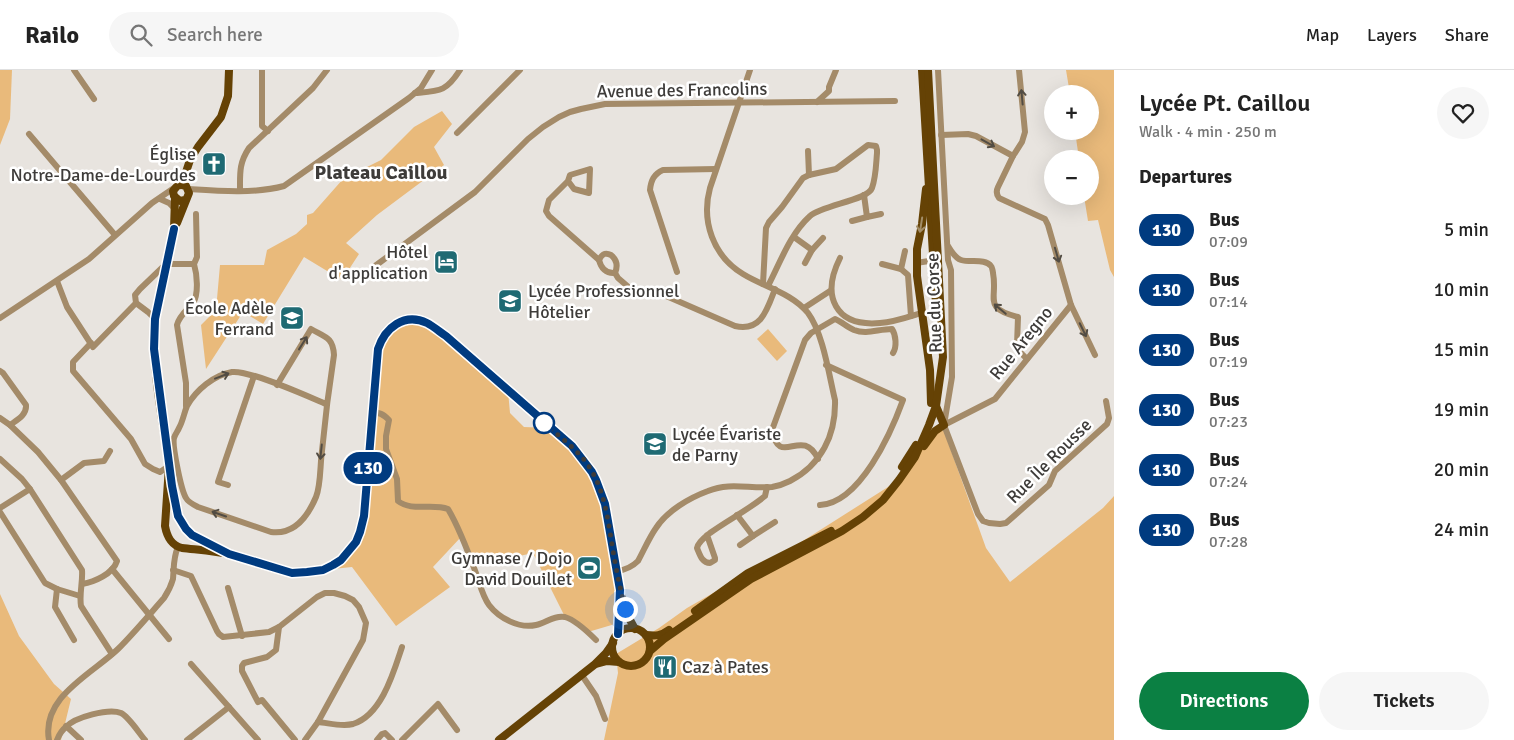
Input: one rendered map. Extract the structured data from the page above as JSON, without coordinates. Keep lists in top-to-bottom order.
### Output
{
  "streets": {
    "street": [
      "Avenue des Francolins",
      "Rue du Corse",
      "Rue Aregno",
      "Rue Île Rousse"
    ]
  },
  "crossings": [
    ["Rue du Corse", "Rue Aregno"],
    ["Rue du Corse", "Rue Île Rousse"],
    ["Rue Aregno", "Rue Île Rousse"]
  ],
  "districts": ["Plateau Caillou"],
  "places": {
    "church": ["Église Notre-Dame-de-Lourdes"],
    "hotel": ["Hôtel d'application"],
    "school or university": ["Lycée Professionnel Hôtelier", "École Adèle Ferrand", "Lycée Évariste de Parny"],
    "sports": ["Gymnase / Dojo David Douillet"],
    "restaurant": ["Caz à Pates"]
  },
  "lines": ["bus line 130"],
  "page": {
    "header": "Railo",
    "search": "Search here",
    "nav": ["Map", "Layers", "Share"],
    "on_map": "130",
    "heading": [
      ["Lycée Pt. Caillou", "Walk · 4 min · 250 m"],
      "Departures"
    ],
    "map_buttons": ["+", "−"],
    "list": [
      {
        "mark": "130",
        "name": "Bus",
        "note": "07:09",
        "value": "5 min"
      },
      {
        "mark": "130",
        "name": "Bus",
        "note": "07:14",
        "value": "10 min"
      },
      {
        "mark": "130",
        "name": "Bus",
        "note": "07:19",
        "value": "15 min"
      },
      {
        "mark": "130",
        "name": "Bus",
        "note": "07:23",
        "value": "19 min"
      },
      {
        "mark": "130",
        "name": "Bus",
        "note": "07:24",
        "value": "20 min"
      },
      {
        "mark": "130",
        "name": "Bus",
        "note": "07:28",
        "value": "24 min"
      }
    ],
    "buttons": ["Directions", "Tickets"]
  }
}
